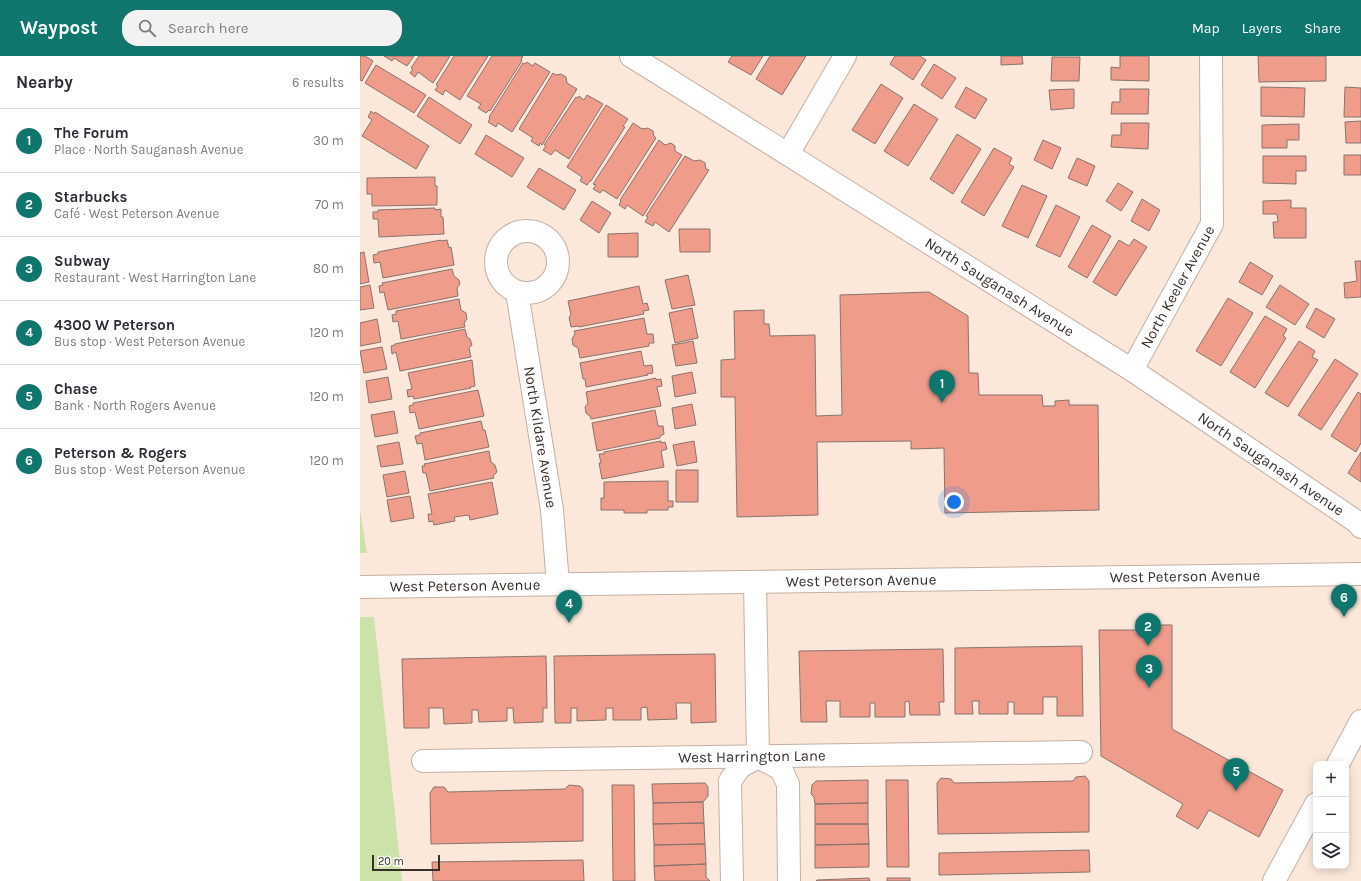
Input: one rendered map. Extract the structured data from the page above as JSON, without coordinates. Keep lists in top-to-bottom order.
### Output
{
  "streets": {
    "street": [
      "North Sauganash Avenue",
      "North Keeler Avenue",
      "North Kildare Avenue",
      "West Peterson Avenue",
      "West Harrington Lane"
    ]
  },
  "crossings": [
    ["North Sauganash Avenue", "North Keeler Avenue"],
    ["North Kildare Avenue", "West Peterson Avenue"]
  ],
  "scale_bar": "20 m",
  "page": {
    "header": "Waypost",
    "search": "Search here",
    "nav": ["Map", "Layers", "Share"],
    "heading": ["Nearby", "6 results"],
    "list": [
      {
        "mark": "1",
        "name": "The Forum",
        "note": "Place · North Sauganash Avenue",
        "value": "30 m"
      },
      {
        "mark": "2",
        "name": "Starbucks",
        "note": "Café · West Peterson Avenue",
        "value": "70 m"
      },
      {
        "mark": "3",
        "name": "Subway",
        "note": "Restaurant · West Harrington Lane",
        "value": "80 m"
      },
      {
        "mark": "4",
        "name": "4300 W Peterson",
        "note": "Bus stop · West Peterson Avenue",
        "value": "120 m"
      },
      {
        "mark": "5",
        "name": "Chase",
        "note": "Bank · North Rogers Avenue",
        "value": "120 m"
      },
      {
        "mark": "6",
        "name": "Peterson & Rogers",
        "note": "Bus stop · West Peterson Avenue",
        "value": "120 m"
      }
    ],
    "pins": [
      "1",
      "6",
      "4",
      "2",
      "3",
      "5"
    ],
    "map_buttons": ["+", "−"],
    "scale": "20 m"
  }
}
